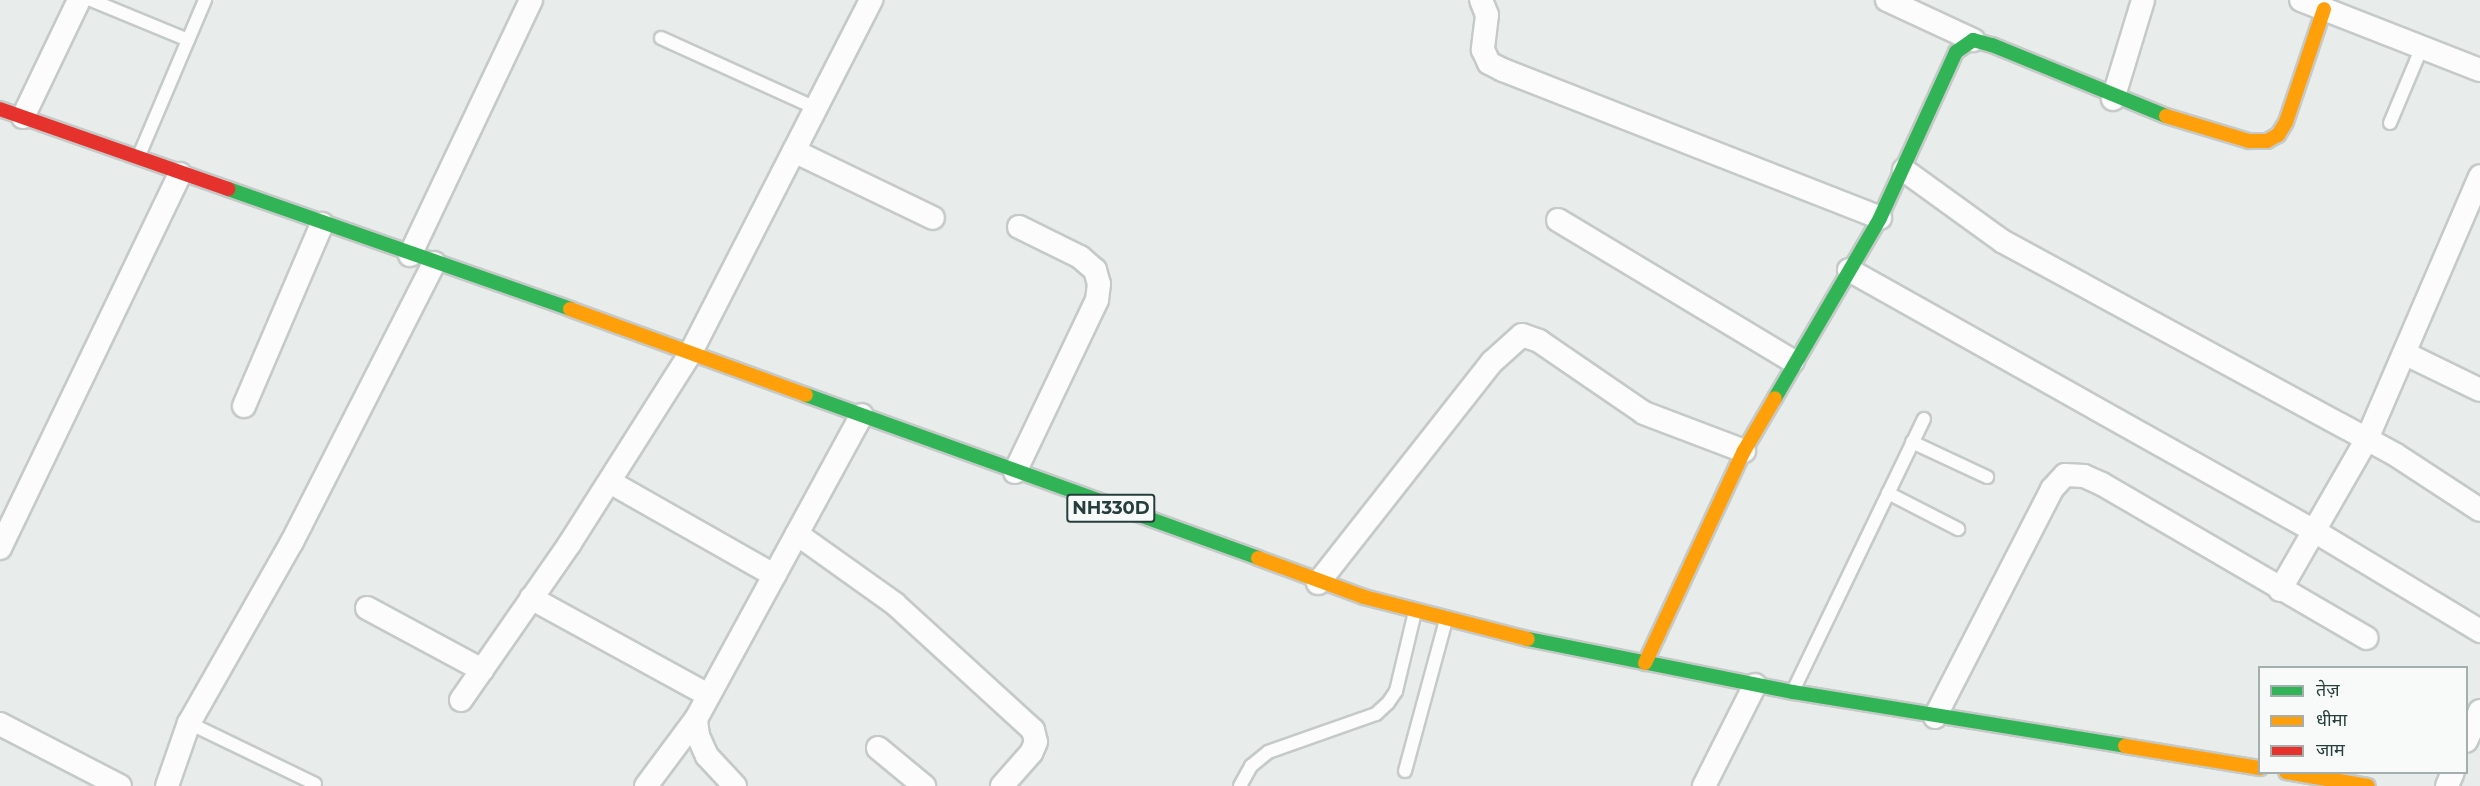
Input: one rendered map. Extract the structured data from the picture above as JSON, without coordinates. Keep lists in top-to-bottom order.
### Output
{
  "streets": {
    "main road": ["NH330D"]
  },
  "legend": ["तेज़", "धीमा", "जाम"]
}
